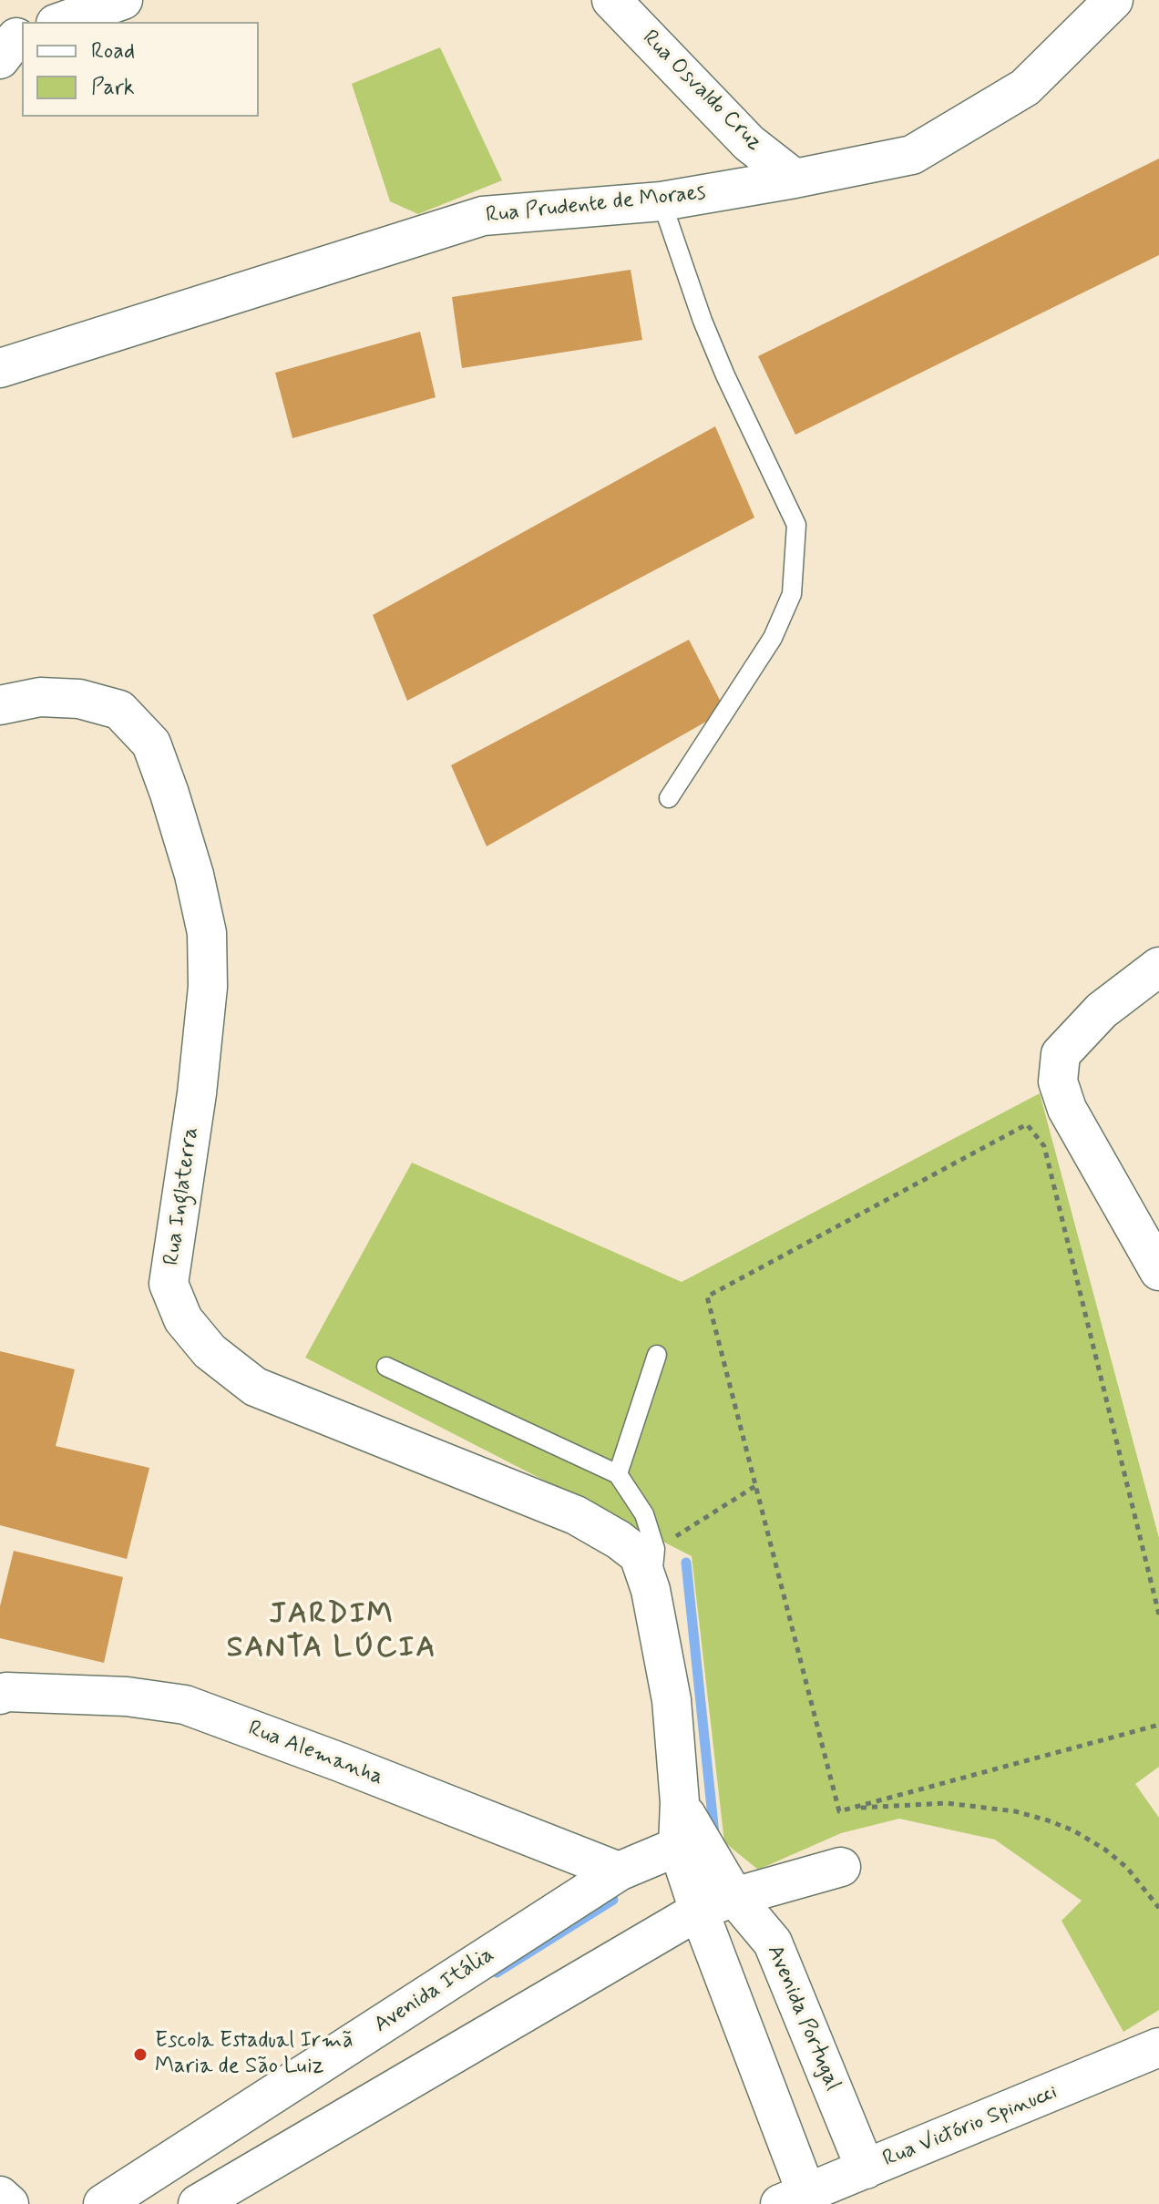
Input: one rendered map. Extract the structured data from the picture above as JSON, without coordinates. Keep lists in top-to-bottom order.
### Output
{
  "streets": {
    "street": [
      "Rua Osvaldo Cruz",
      "Rua Prudente de Moraes",
      "Rua Inglaterra",
      "Rua Alemanha",
      "Avenida Itália",
      "Avenida Portugal",
      "Rua Victório Spinucci"
    ]
  },
  "crossings": [
    ["Rua Osvaldo Cruz", "Rua Prudente de Moraes"],
    ["Rua Inglaterra", "Avenida Portugal"],
    ["Rua Alemanha", "Avenida Itália"],
    ["Avenida Itália", "Avenida Portugal"],
    ["Avenida Portugal", "Rua Victório Spinucci"]
  ],
  "districts": ["JARDIM SANTA LÚCIA"],
  "places": ["Escola Estadual Irmã Maria de São Luiz"],
  "legend": ["Road", "Park"]
}
